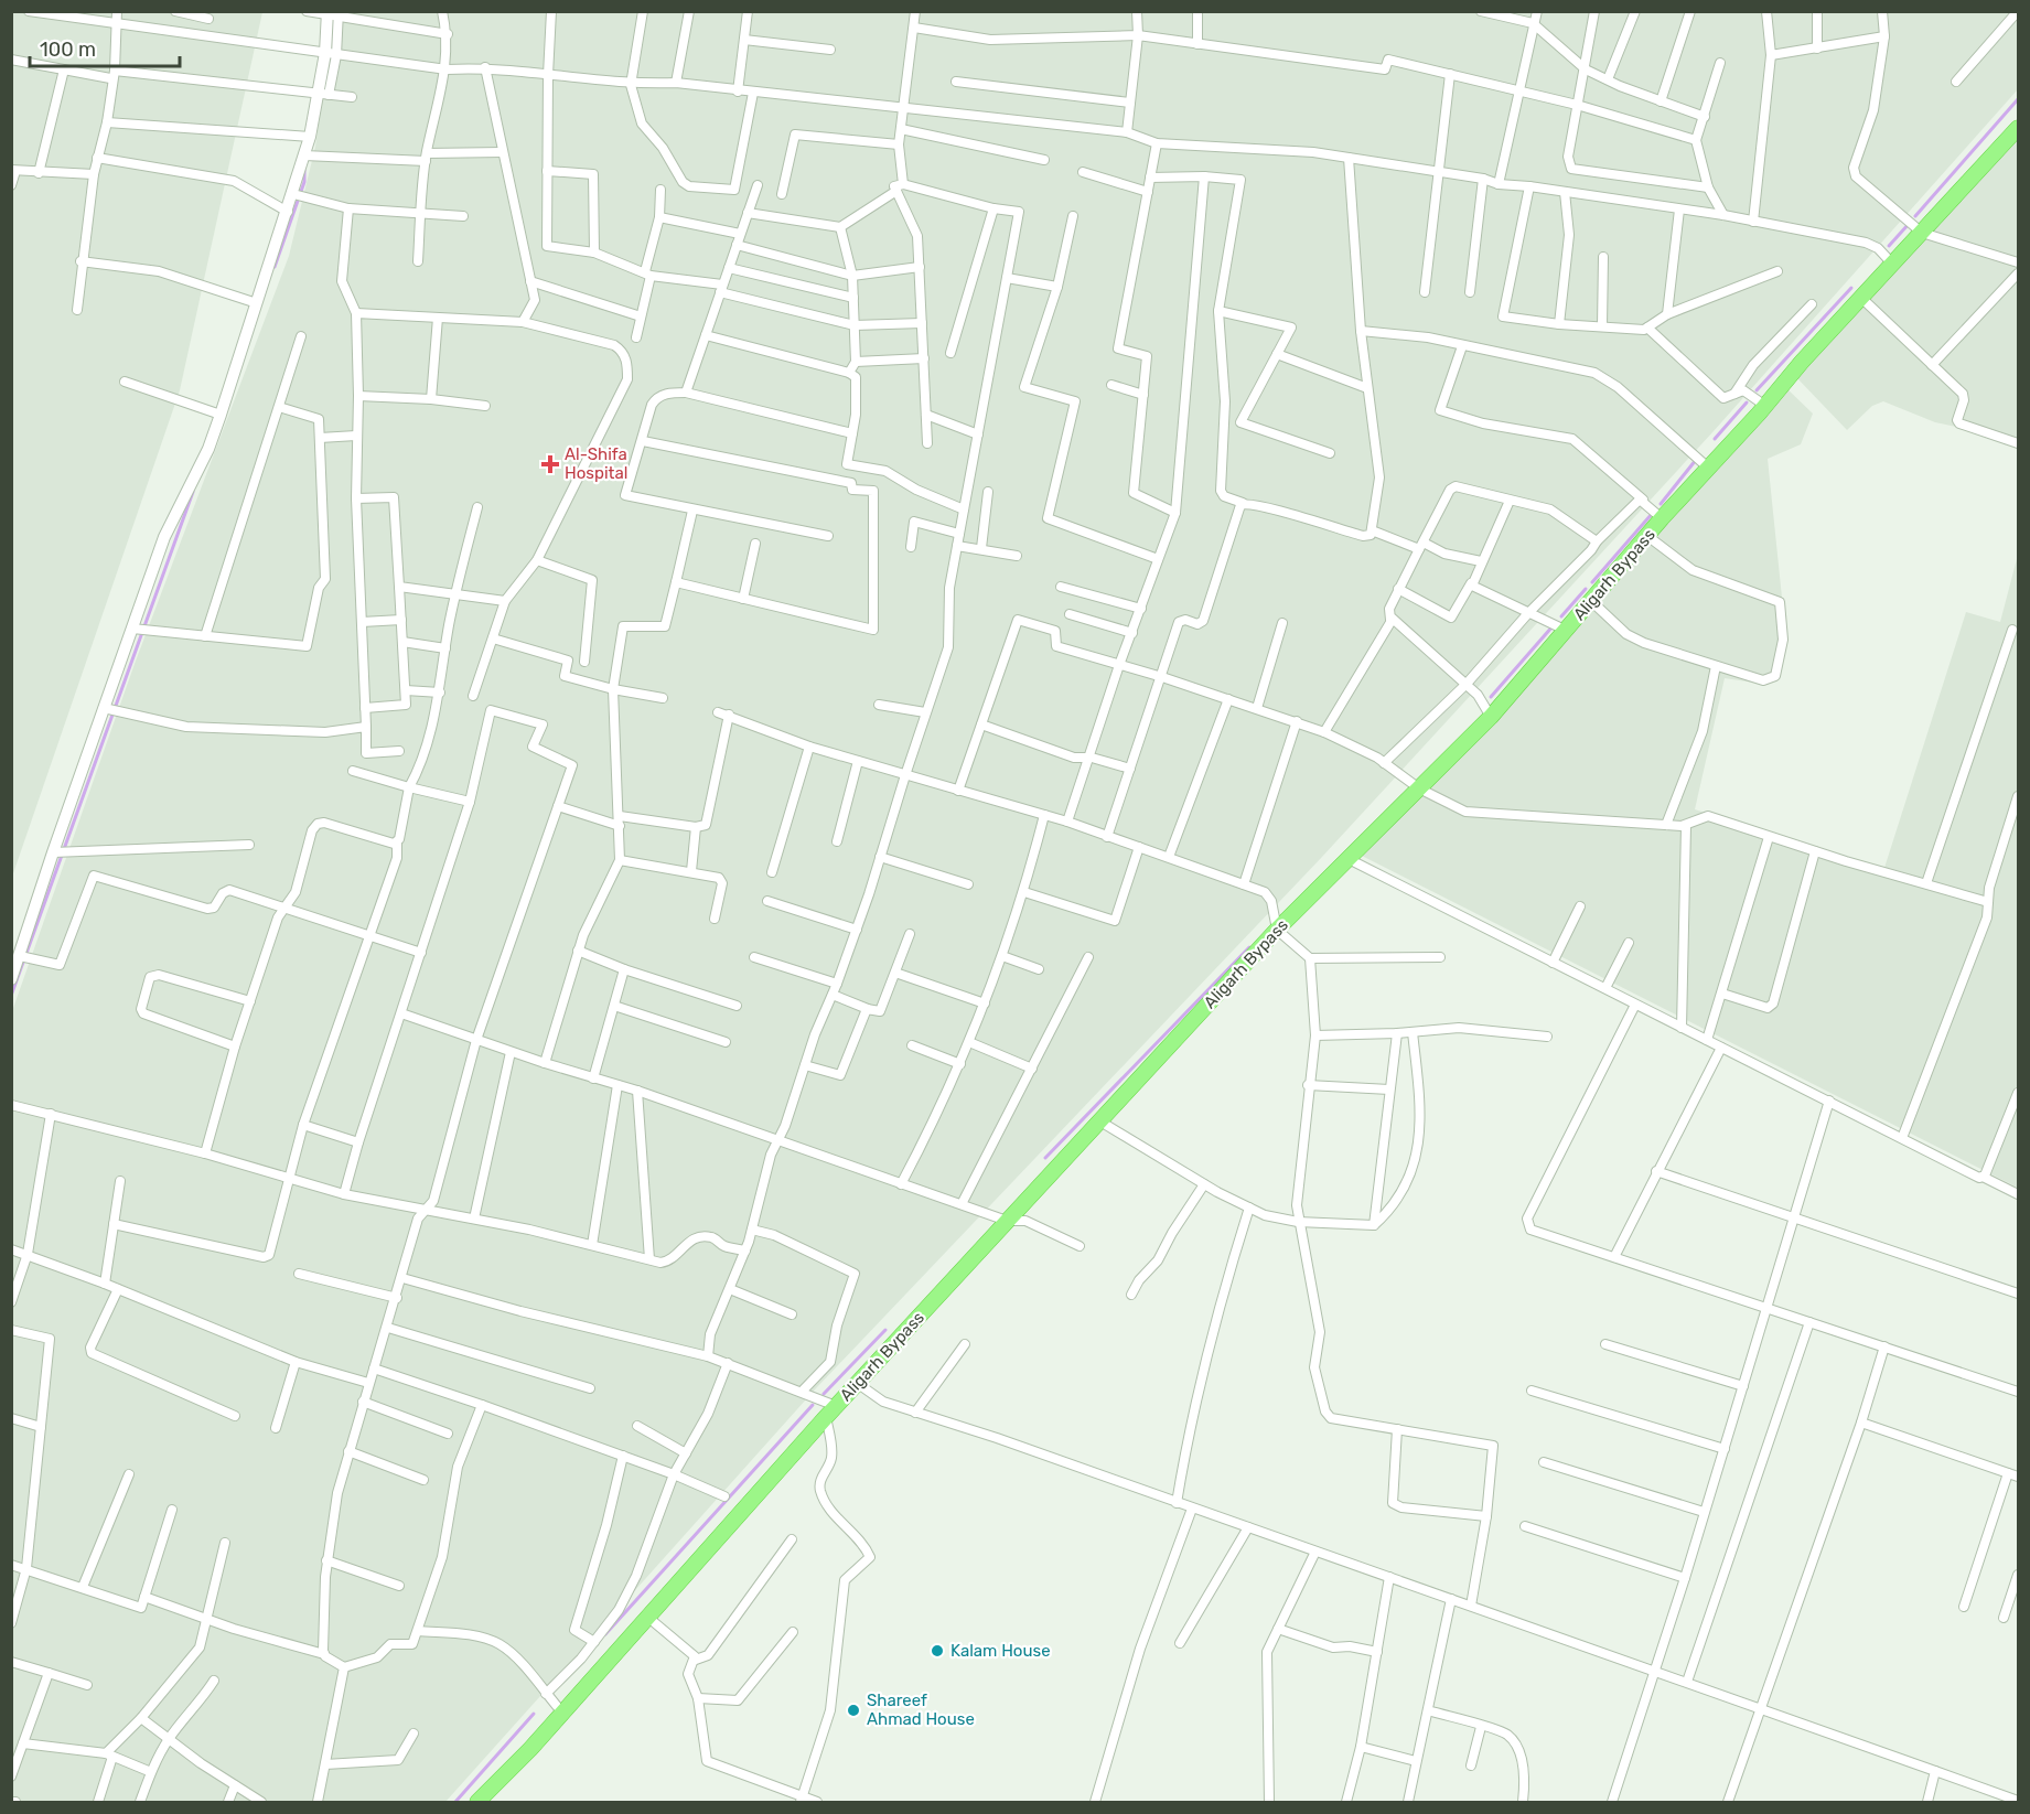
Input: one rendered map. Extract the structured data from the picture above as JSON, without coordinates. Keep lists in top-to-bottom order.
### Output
{
  "streets": {
    "highway": ["Aligarh Bypass"]
  },
  "places": {
    "health": ["Al-Shifa Hospital"],
    "other": ["Kalam House", "Shareef Ahmad House"]
  },
  "scale_bar": "100 m"
}
